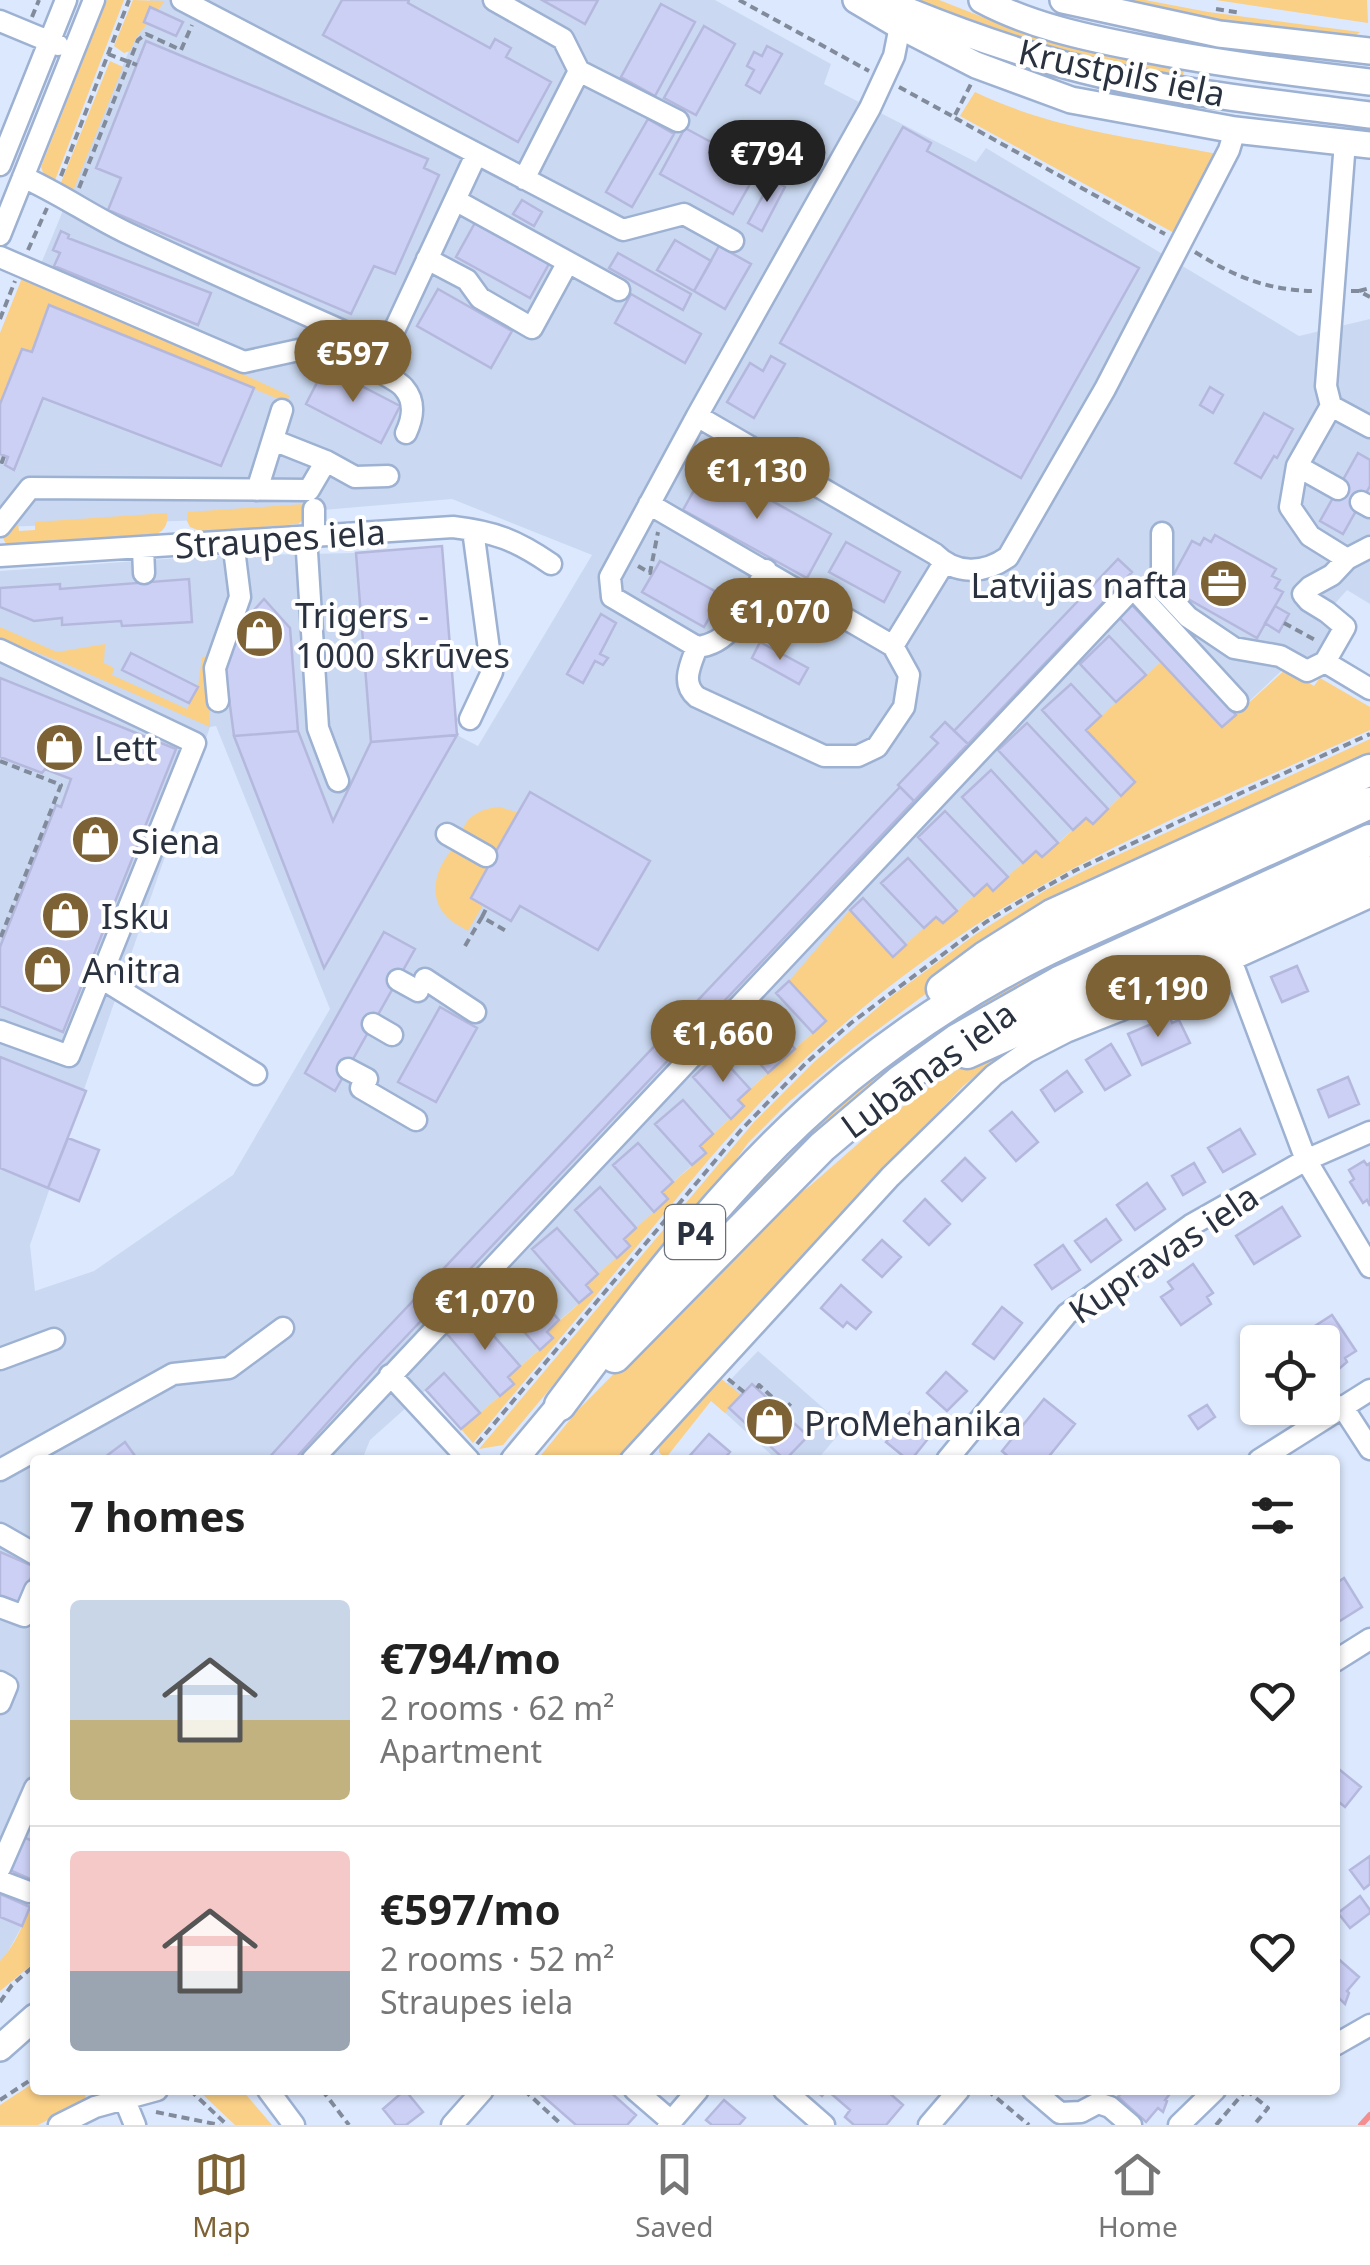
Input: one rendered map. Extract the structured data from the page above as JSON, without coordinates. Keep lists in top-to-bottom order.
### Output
{
  "streets": {
    "highway": ["Lubānas iela", "P4"],
    "main road": ["Krustpils iela"],
    "street": ["Straupes iela", "Kupravas iela"]
  },
  "places": {
    "office": ["Latvijas nafta"],
    "shop": [
      "Trigers - 1000 skrūves",
      "Lett",
      "Siena",
      "Isku",
      "Anitra",
      "ProMehanika"
    ]
  },
  "page": {
    "price": [
      "€794",
      "€597",
      "€1,130",
      "€1,070",
      "€1,190",
      "€1,660",
      "€1,070"
    ],
    "heading": "7 homes",
    "list": [
      {
        "name": "€794/mo",
        "note": "2 rooms · 62 m² · Apartment"
      },
      {
        "name": "€597/mo",
        "note": "2 rooms · 52 m² · Straupes iela"
      }
    ],
    "tabs": ["Map", "Saved", "Home"]
  }
}
